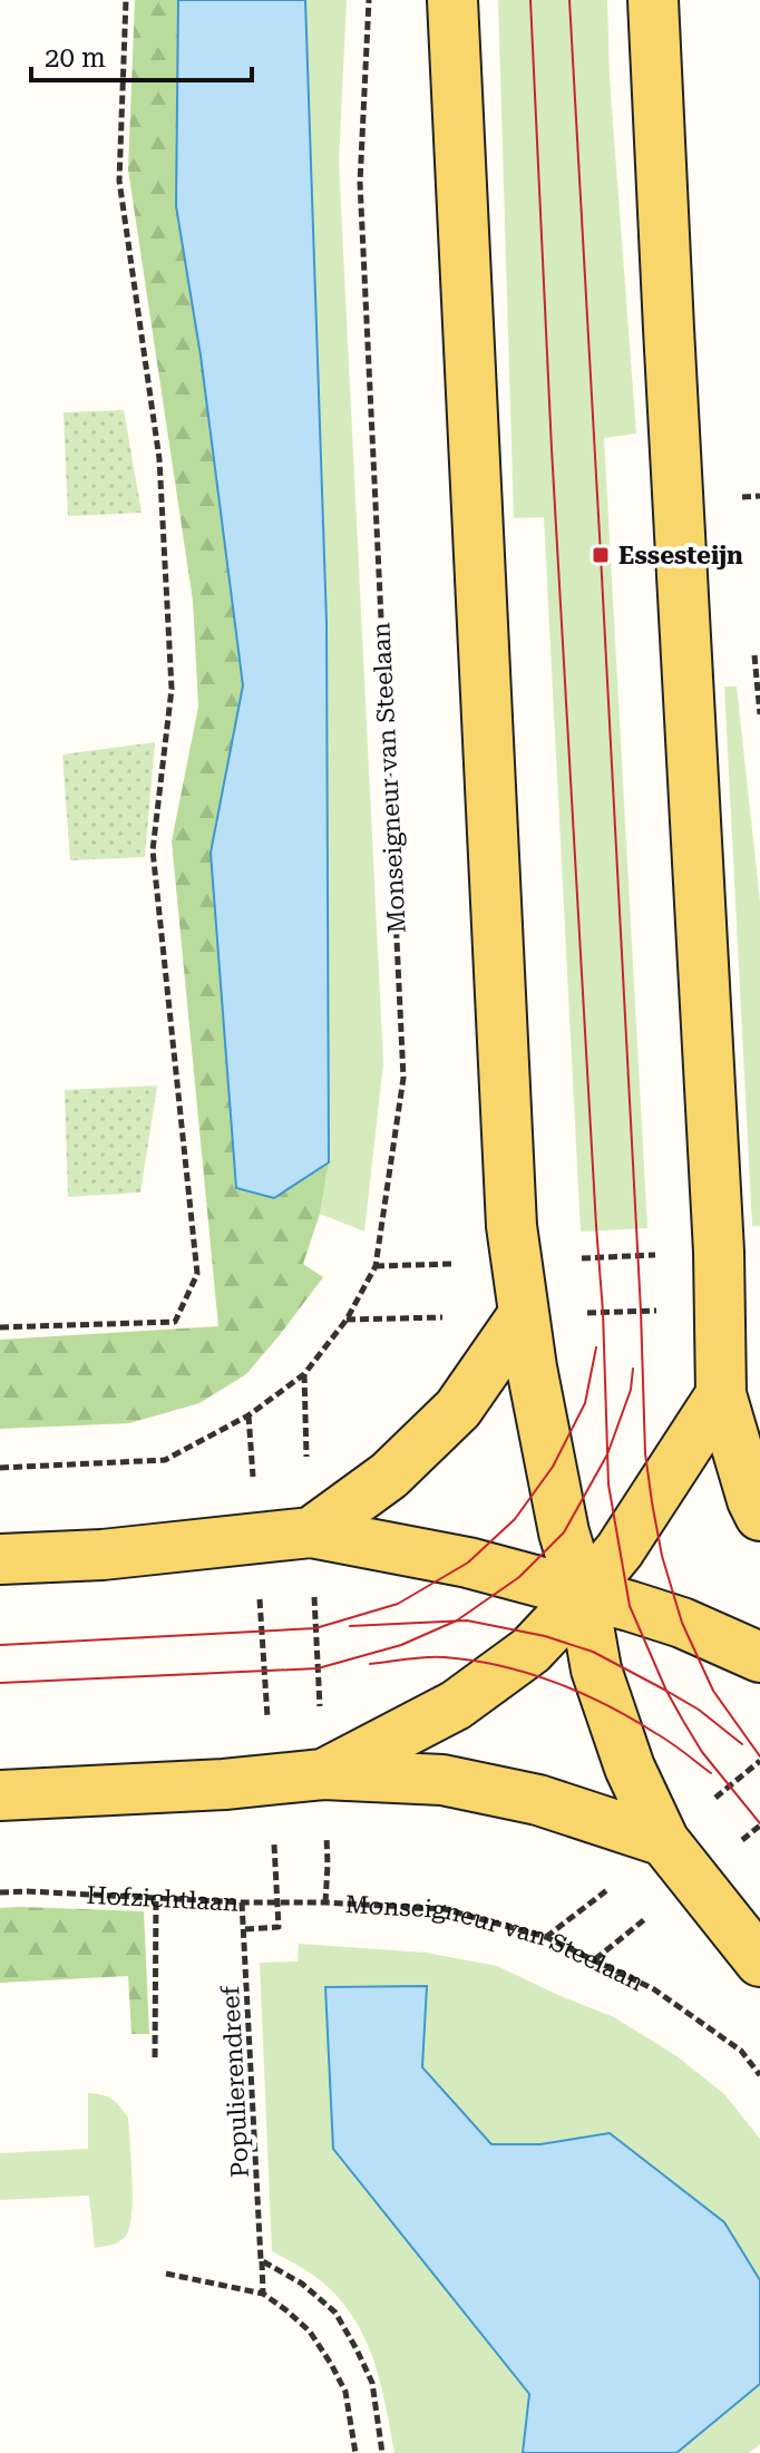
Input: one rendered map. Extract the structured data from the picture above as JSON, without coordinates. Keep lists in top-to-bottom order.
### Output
{
  "streets": {
    "path": ["Monseigneur van Steelaan", "Hofzichtlaan", "Populierendreef"]
  },
  "crossings": [
    ["Monseigneur van Steelaan", "Hofzichtlaan"],
    ["Hofzichtlaan", "Populierendreef"]
  ],
  "places": {
    "transit": ["Essesteijn"]
  },
  "scale_bar": "20 m"
}
